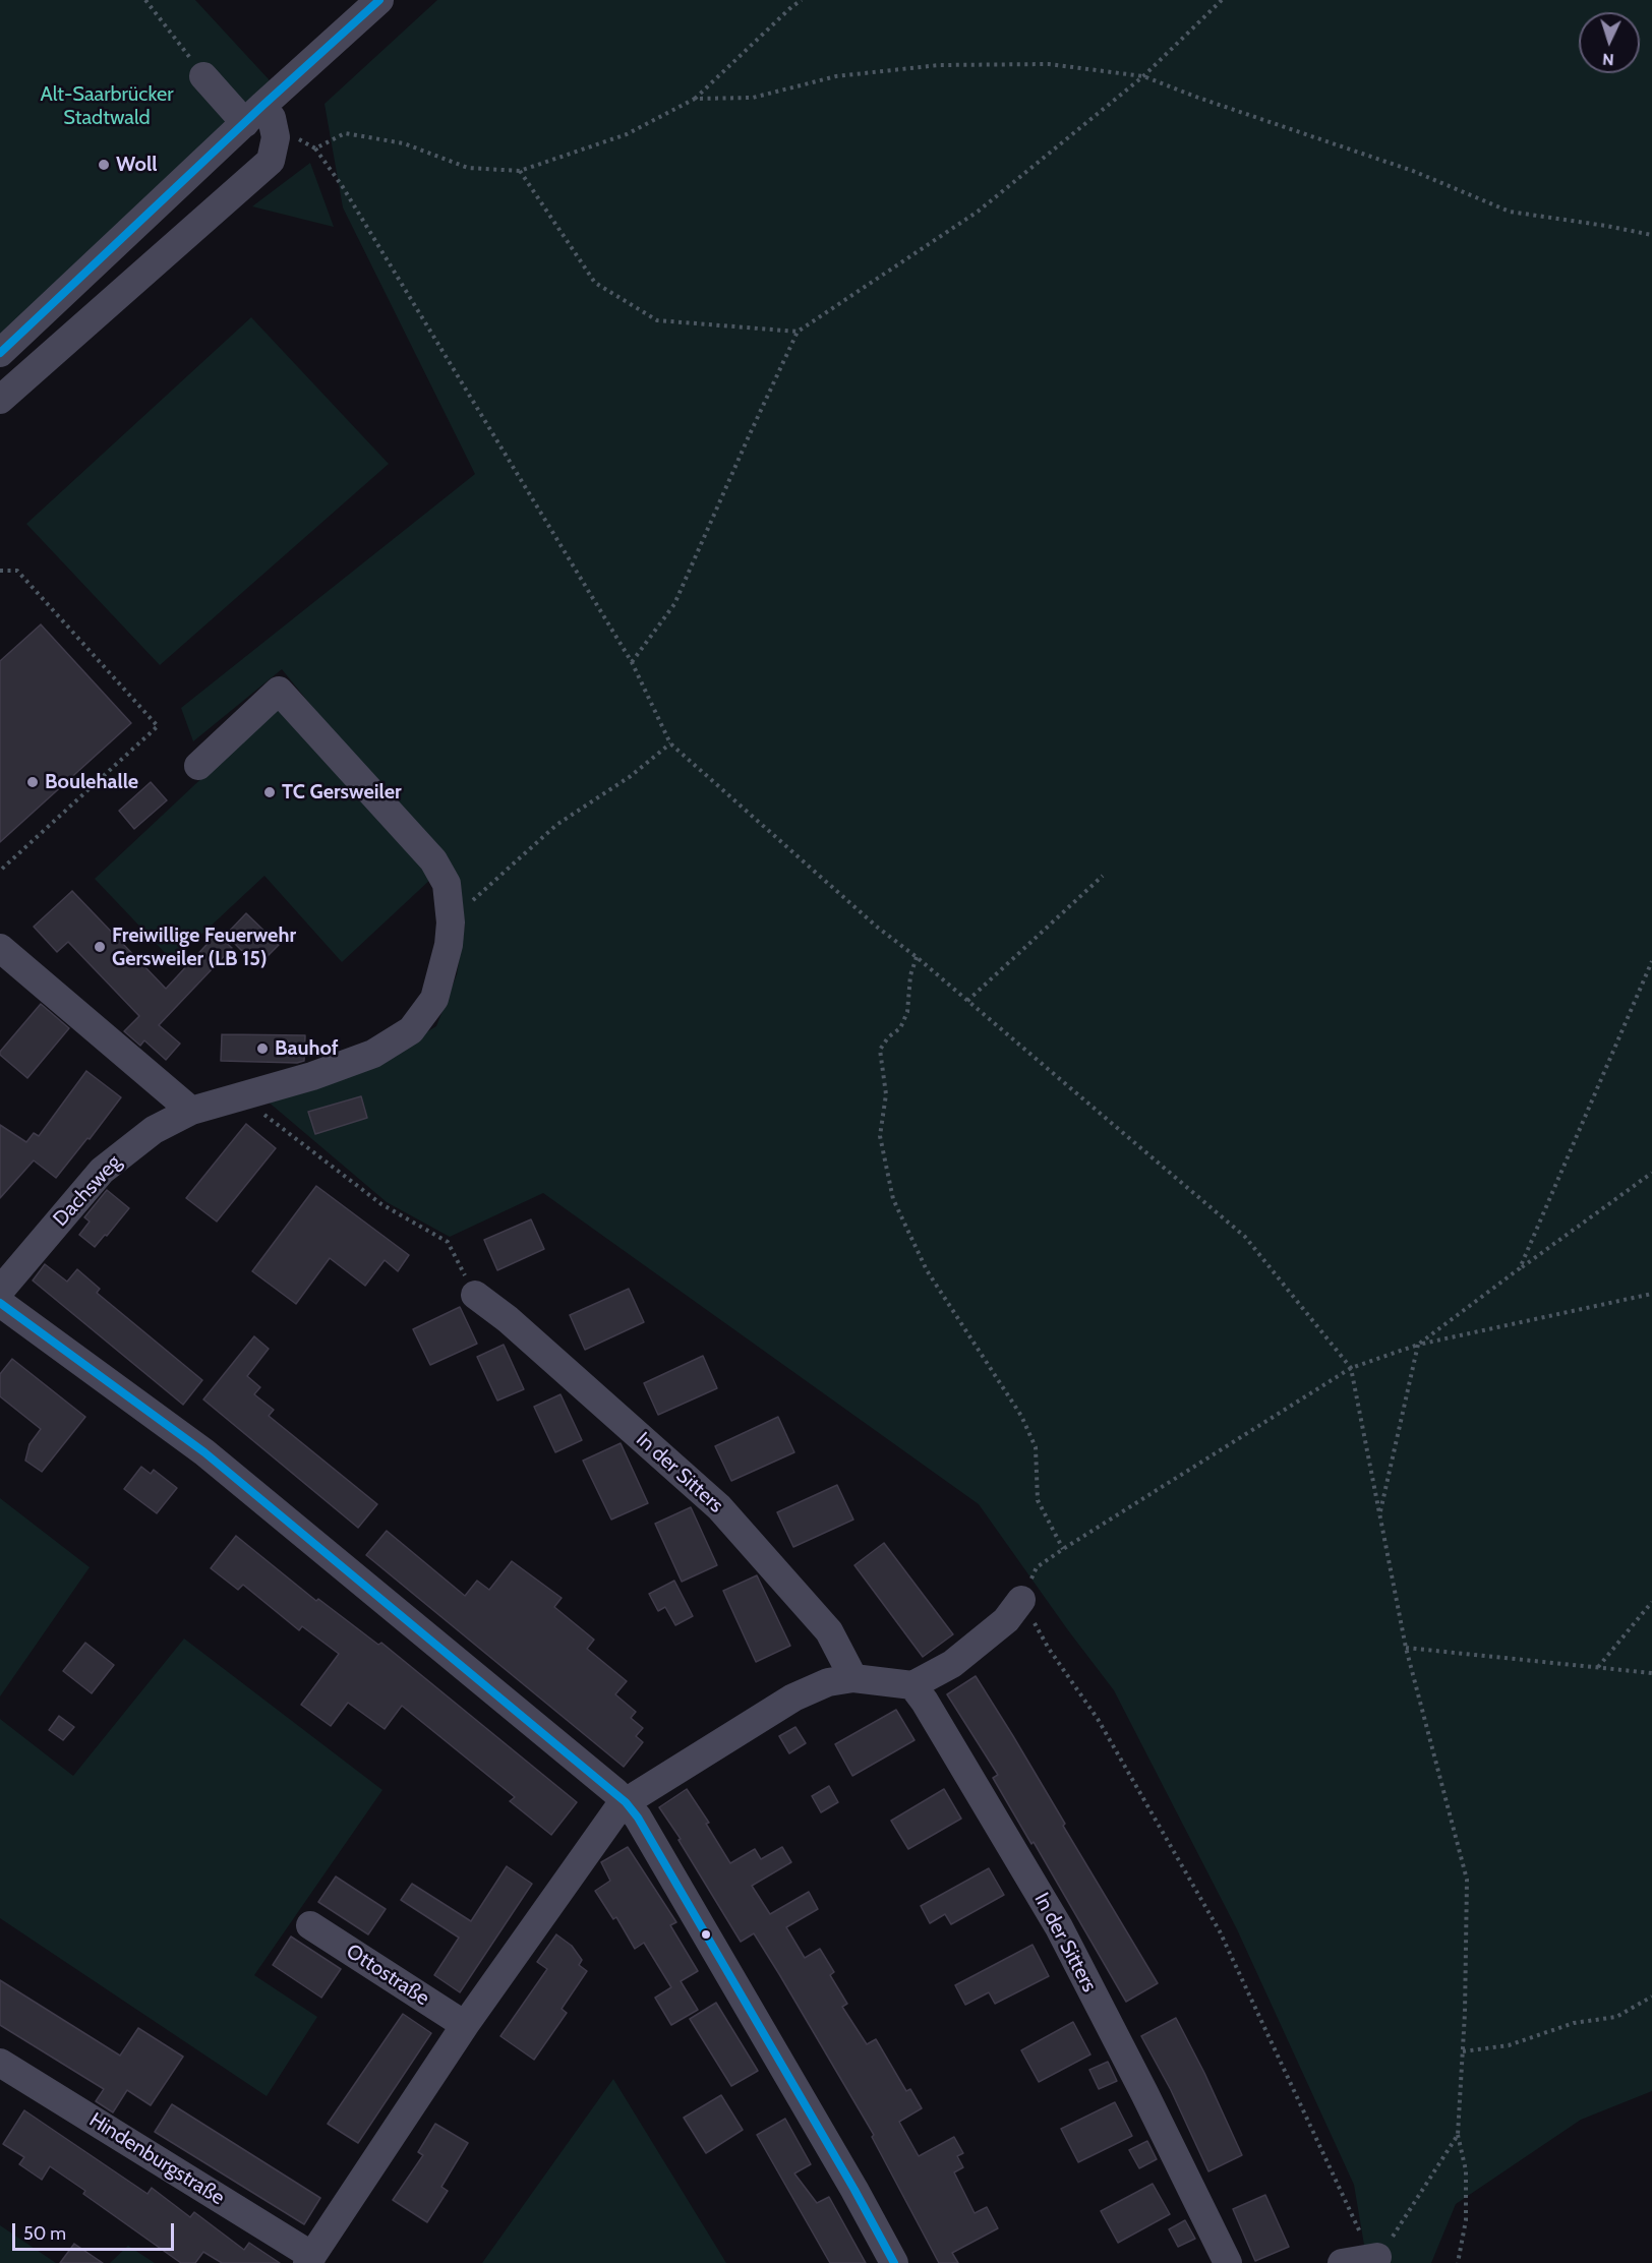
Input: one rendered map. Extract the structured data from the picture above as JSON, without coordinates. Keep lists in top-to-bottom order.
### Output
{
  "streets": {
    "street": [
      "Dachsweg",
      "In der Sitters",
      "Ottostraße",
      "Hindenburgstraße"
    ]
  },
  "parks": ["Alt-Saarbrücker Stadtwald"],
  "places": [
    "Woll",
    "Boulehalle",
    "TC Gersweiler",
    "Freiwillige Feuerwehr Gersweiler (LB 15)",
    "Bauhof"
  ],
  "scale_bar": "50 m",
  "north": "bottom"
}
